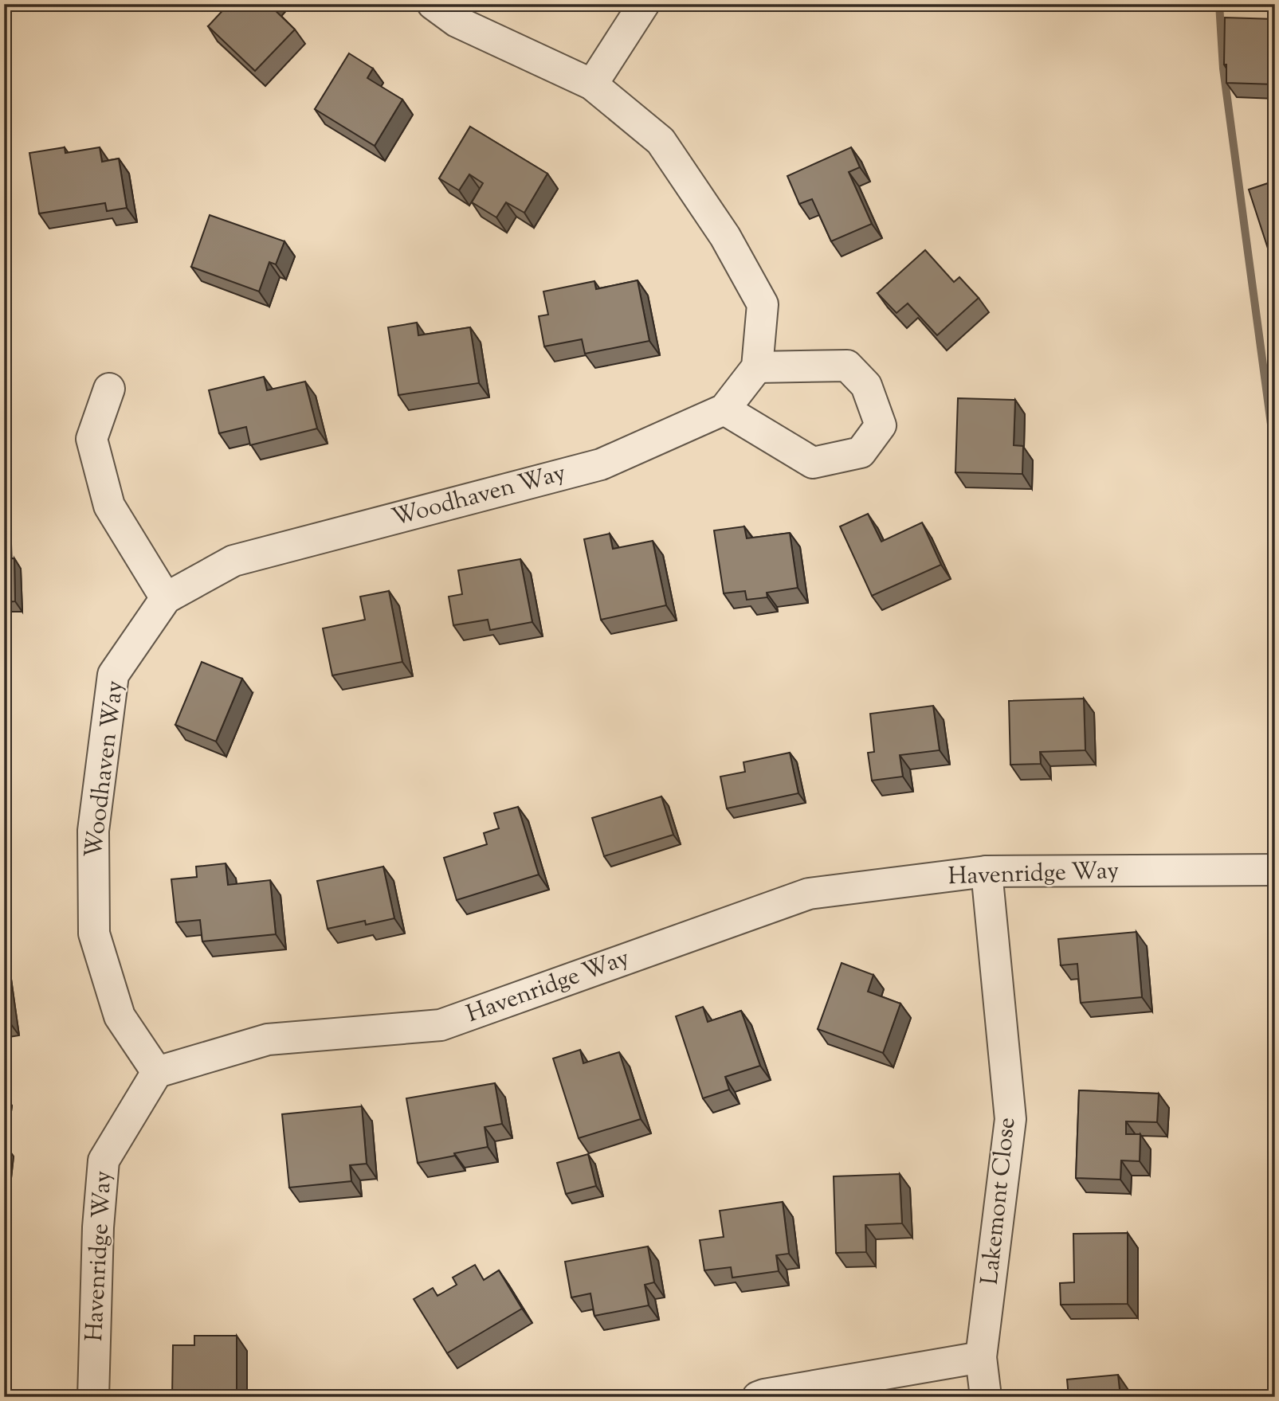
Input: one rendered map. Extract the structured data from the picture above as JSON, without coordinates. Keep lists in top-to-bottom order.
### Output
{
  "streets": {
    "street": ["Woodhaven Way", "Havenridge Way", "Lakemont Close"]
  },
  "crossings": [
    ["Woodhaven Way", "Havenridge Way"],
    ["Havenridge Way", "Lakemont Close"]
  ]
}
